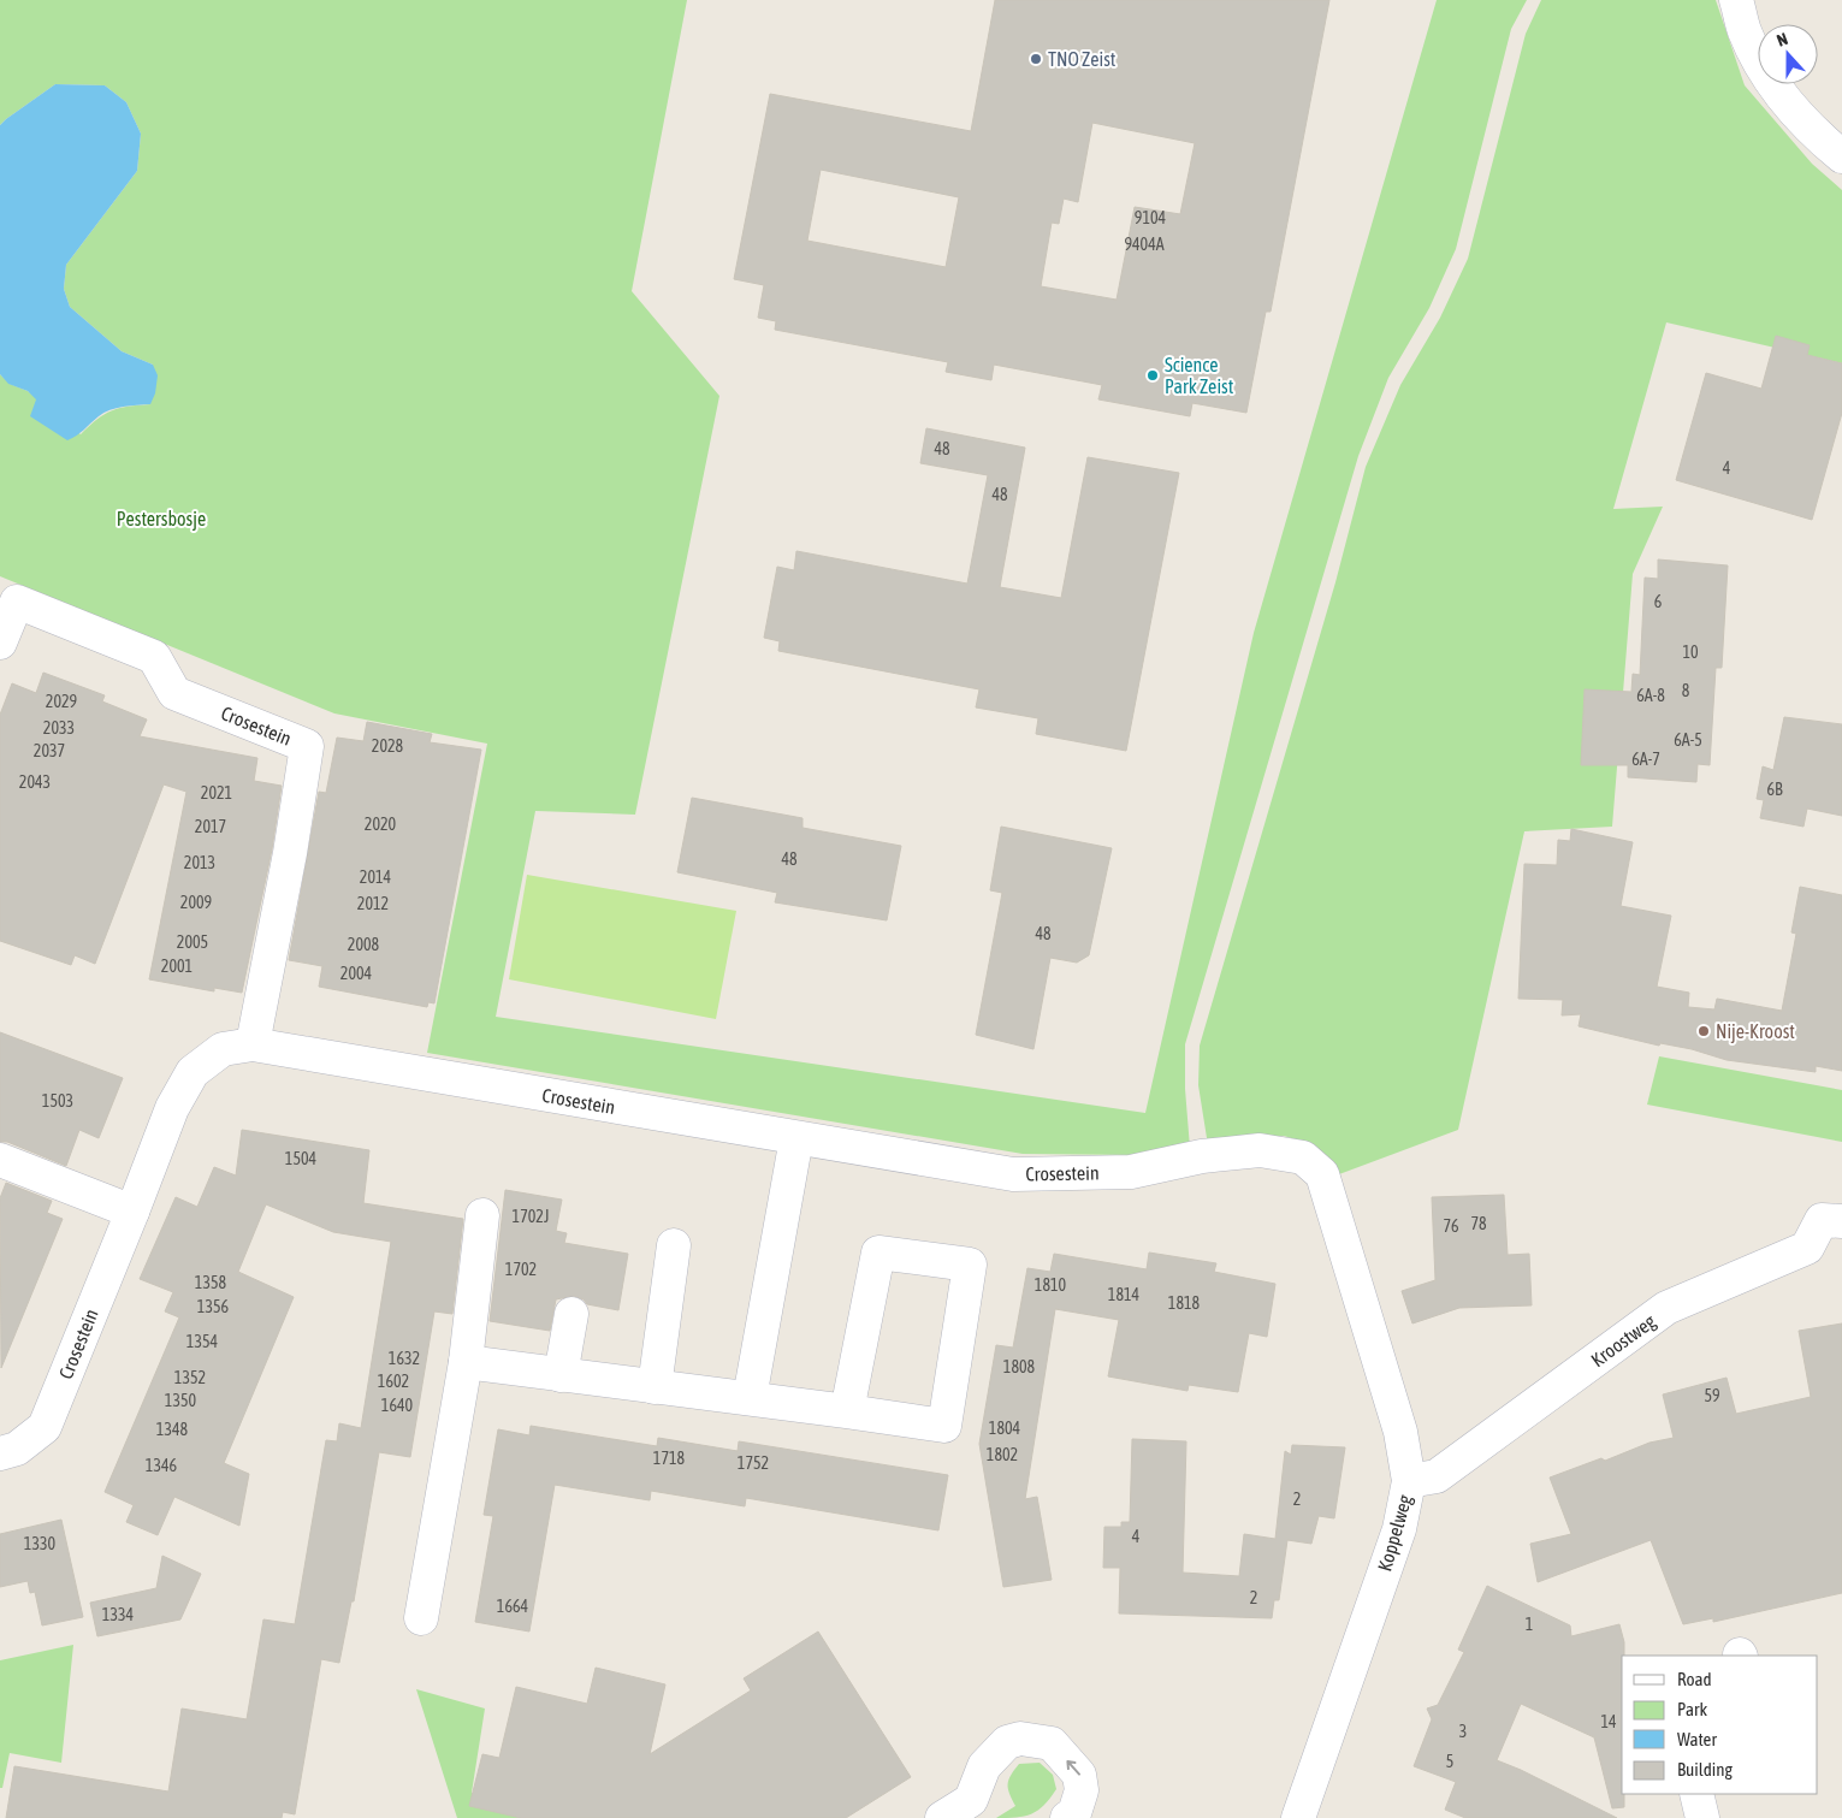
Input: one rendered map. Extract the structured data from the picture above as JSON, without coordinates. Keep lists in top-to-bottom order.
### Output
{
  "streets": {
    "street": ["Crosestein", "Kroostweg", "Koppelweg"]
  },
  "crossings": [
    ["Crosestein", "Koppelweg"],
    ["Kroostweg", "Koppelweg"]
  ],
  "parks": ["Pestersbosje"],
  "places": ["TNO Zeist", "Science Park Zeist", "Nije-Kroost"],
  "house_numbers": [
    "9104",
    "9404A",
    "48",
    "4",
    "48",
    "6",
    "10",
    "8",
    "6A-8",
    "2029",
    "2033",
    "6A-5",
    "2028",
    "2037",
    "6A-7",
    "2043",
    "6B",
    "2021",
    "2020",
    "2017",
    "48",
    "2013",
    "2014",
    "2009",
    "2012",
    "48",
    "2005",
    "2008",
    "2001",
    "2004",
    "1503",
    "1504",
    "1702J",
    "78",
    "76",
    "1702",
    "1358",
    "1810",
    "1814",
    "1818",
    "1356",
    "1354",
    "1632",
    "1808",
    "1352",
    "1602",
    "59",
    "1350",
    "1640",
    "1804",
    "1348",
    "1802",
    "1718",
    "1752",
    "1346",
    "2",
    "4",
    "1330",
    "2",
    "1664",
    "1334",
    "1",
    "14",
    "3",
    "5"
  ],
  "legend": [
    "Road",
    "Park",
    "Water",
    "Building"
  ],
  "north": "top"
}
